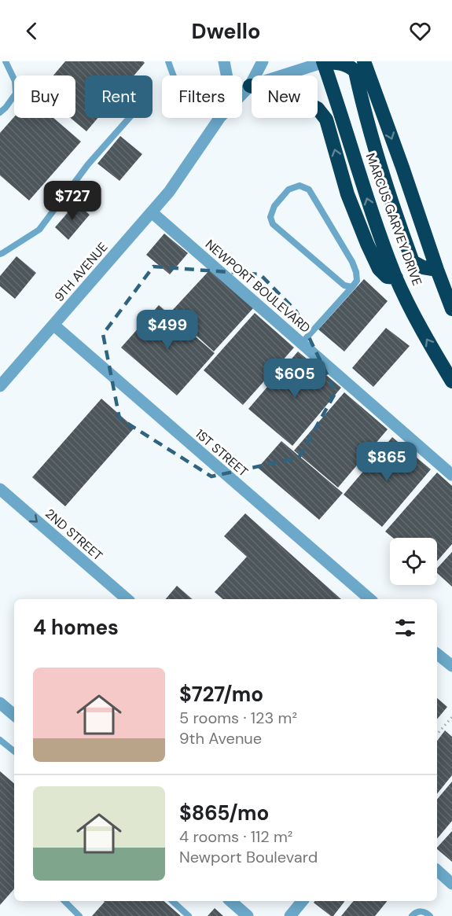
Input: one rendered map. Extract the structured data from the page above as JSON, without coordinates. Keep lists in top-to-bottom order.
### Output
{
  "streets": {
    "highway": ["MARCUS GARVEY DRIVE"],
    "street": [
      "9TH AVENUE",
      "NEWPORT BOULEVARD",
      "1ST STREET",
      "2ND STREET"
    ]
  },
  "crossings": [
    ["MARCUS GARVEY DRIVE", "9TH AVENUE"],
    ["9TH AVENUE", "NEWPORT BOULEVARD"],
    ["9TH AVENUE", "1ST STREET"]
  ],
  "one_way": ["2ND STREET"],
  "page": {
    "header": "Dwello",
    "chip": [
      "Buy",
      "Rent",
      "Filters",
      "New"
    ],
    "price": [
      "$727",
      "$499",
      "$605",
      "$865"
    ],
    "heading": "4 homes",
    "list": [
      {
        "name": "$727/mo",
        "note": "5 rooms · 123 m² · 9th Avenue"
      },
      {
        "name": "$865/mo",
        "note": "4 rooms · 112 m² · Newport Boulevard"
      }
    ]
  }
}
